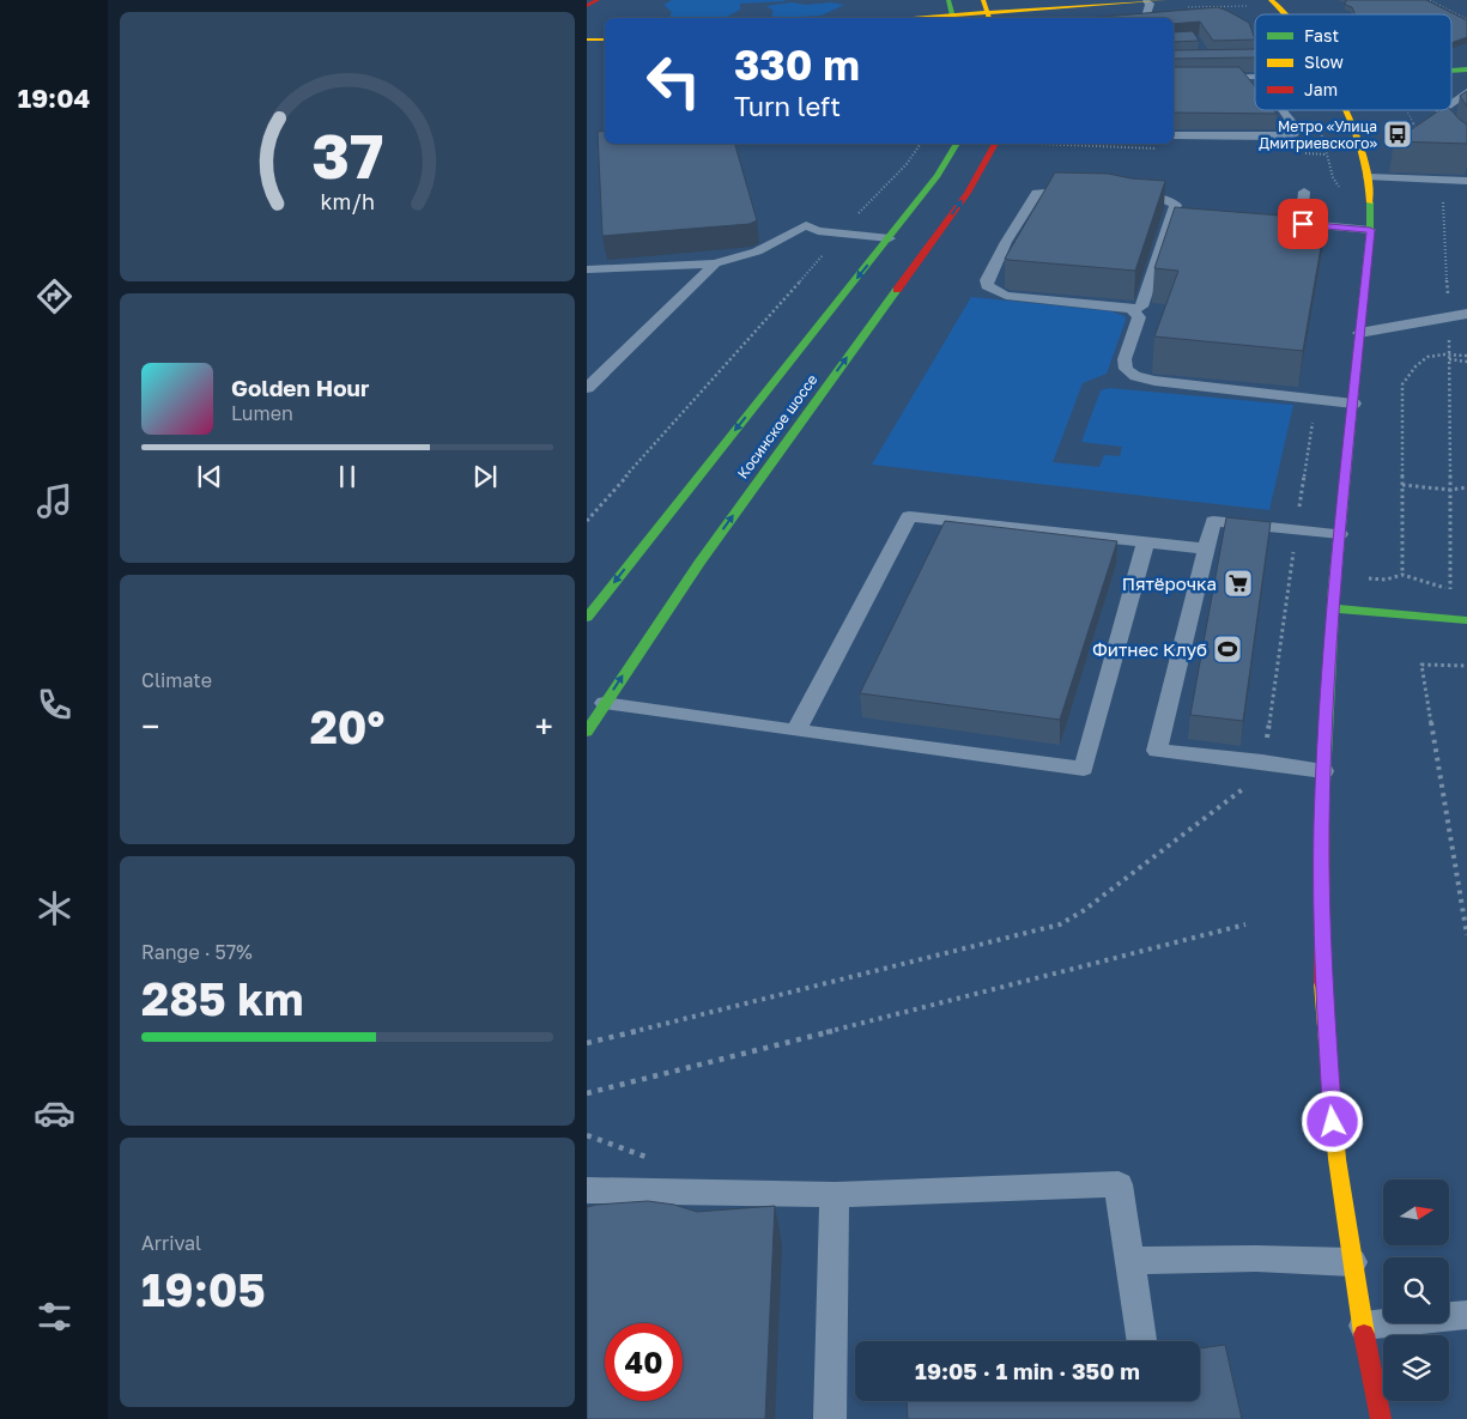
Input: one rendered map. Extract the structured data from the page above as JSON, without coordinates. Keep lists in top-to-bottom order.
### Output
{
  "streets": {
    "main road": ["Косинское шоссе"]
  },
  "places": {
    "bus stop": ["Метро «Улица Дмитриевского»"],
    "supermarket": ["Пятёрочка"],
    "sports": ["Фитнес Клуб"]
  },
  "legend": ["Fast", "Slow", "Jam"],
  "north": "right",
  "page": {
    "tabs": "19:04",
    "turn": ["330 m", "Turn left"],
    "song": ["Golden Hour", "Lumen"],
    "tile": [
      "Climate",
      ["Range · 57%", "285 km"],
      ["Arrival", "19:05"]
    ],
    "heat": ["−", "20°", "+"],
    "limit": "40",
    "trip": "19:05 · 1 min · 350 m",
    "gauge": ["37", "km/h"]
  }
}
